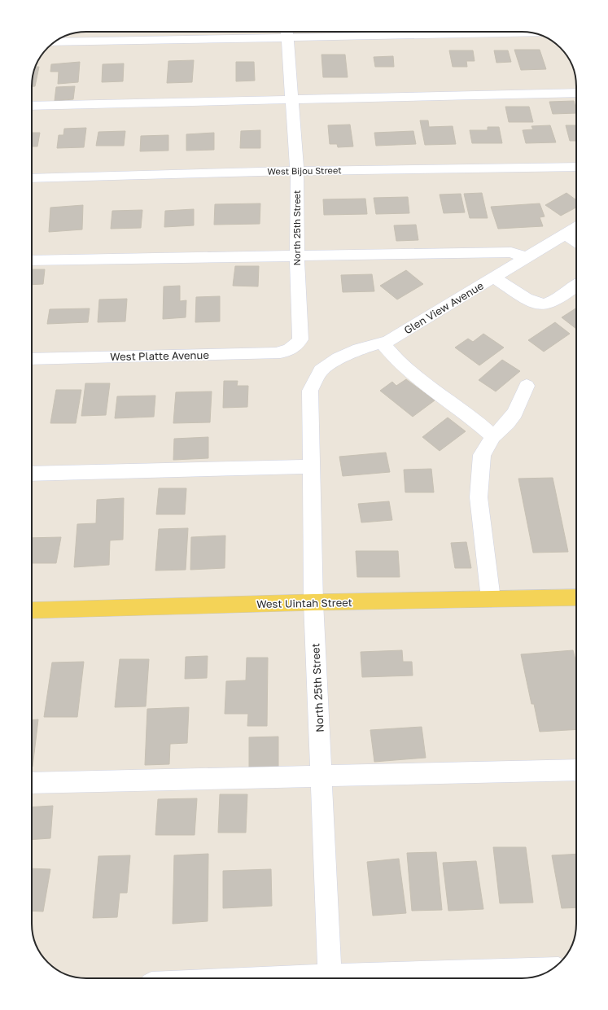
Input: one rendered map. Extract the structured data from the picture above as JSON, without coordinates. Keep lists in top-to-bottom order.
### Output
{
  "streets": {
    "main road": ["West Uintah Street"],
    "street": [
      "West Bijou Street",
      "North 25th Street",
      "Glen View Avenue",
      "West Platte Avenue"
    ]
  },
  "crossings": [
    ["West Bijou Street", "North 25th Street"],
    ["North 25th Street", "Glen View Avenue"],
    ["North 25th Street", "West Platte Avenue"],
    ["North 25th Street", "West Uintah Street"]
  ]
}
